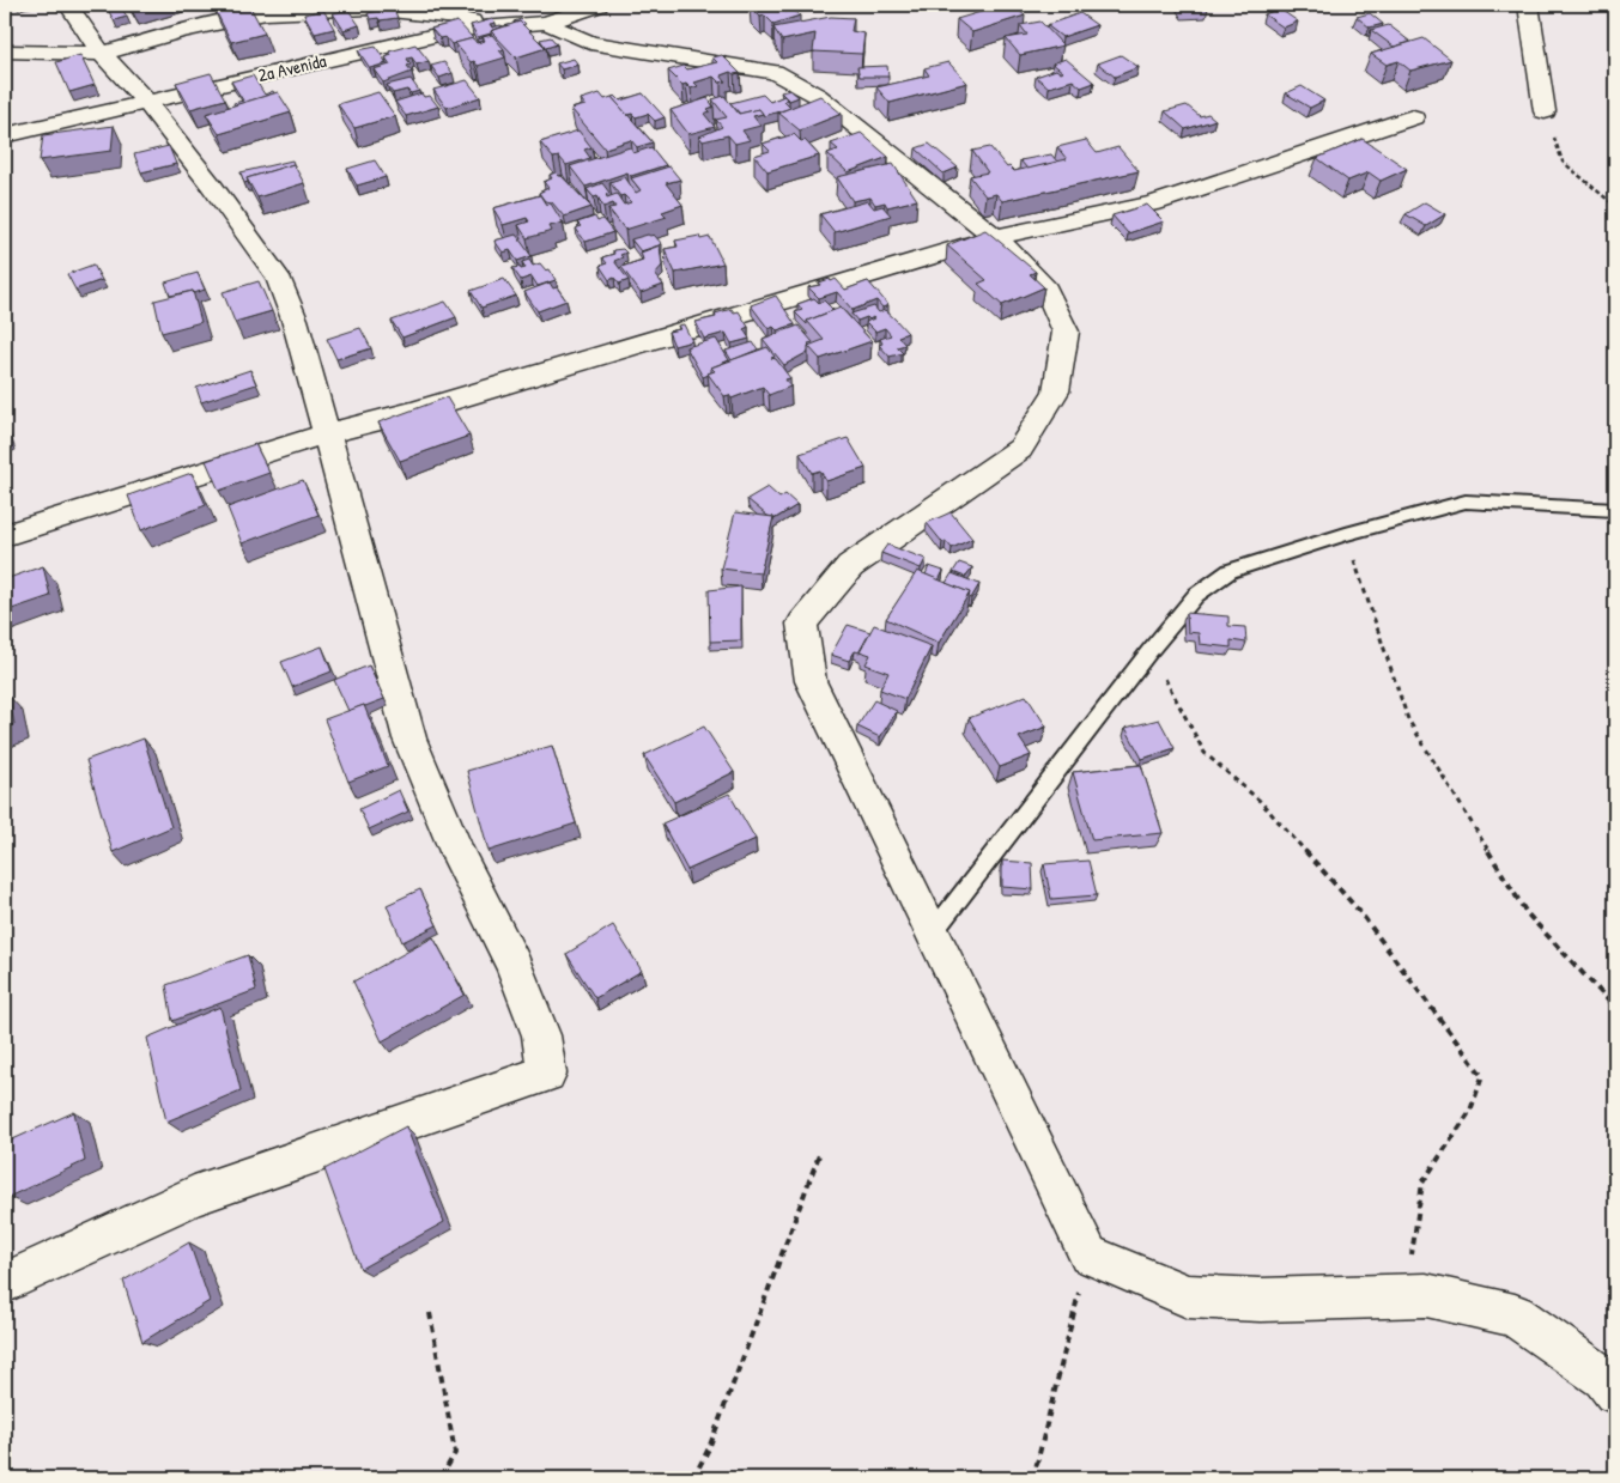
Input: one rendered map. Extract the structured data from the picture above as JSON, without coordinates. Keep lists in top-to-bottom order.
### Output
{
  "streets": {
    "street": ["2a Avenida"]
  }
}
